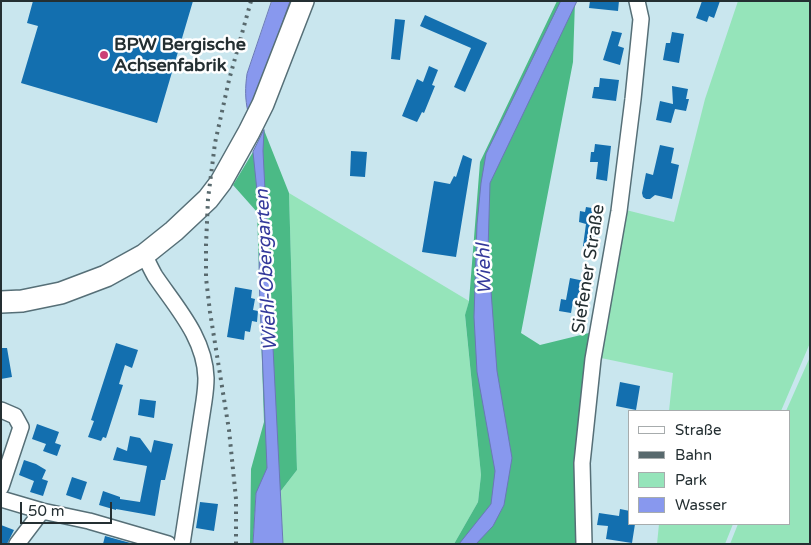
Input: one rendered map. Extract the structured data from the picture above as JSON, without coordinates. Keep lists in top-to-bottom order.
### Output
{
  "streets": {
    "street": ["Siefener Straße"]
  },
  "water": ["Wiehl", "Wiehl-Obergarten"],
  "places": ["BPW Bergische Achsenfabrik"],
  "legend": [
    "Straße",
    "Bahn",
    "Park",
    "Wasser"
  ],
  "scale_bar": "50 m"
}
